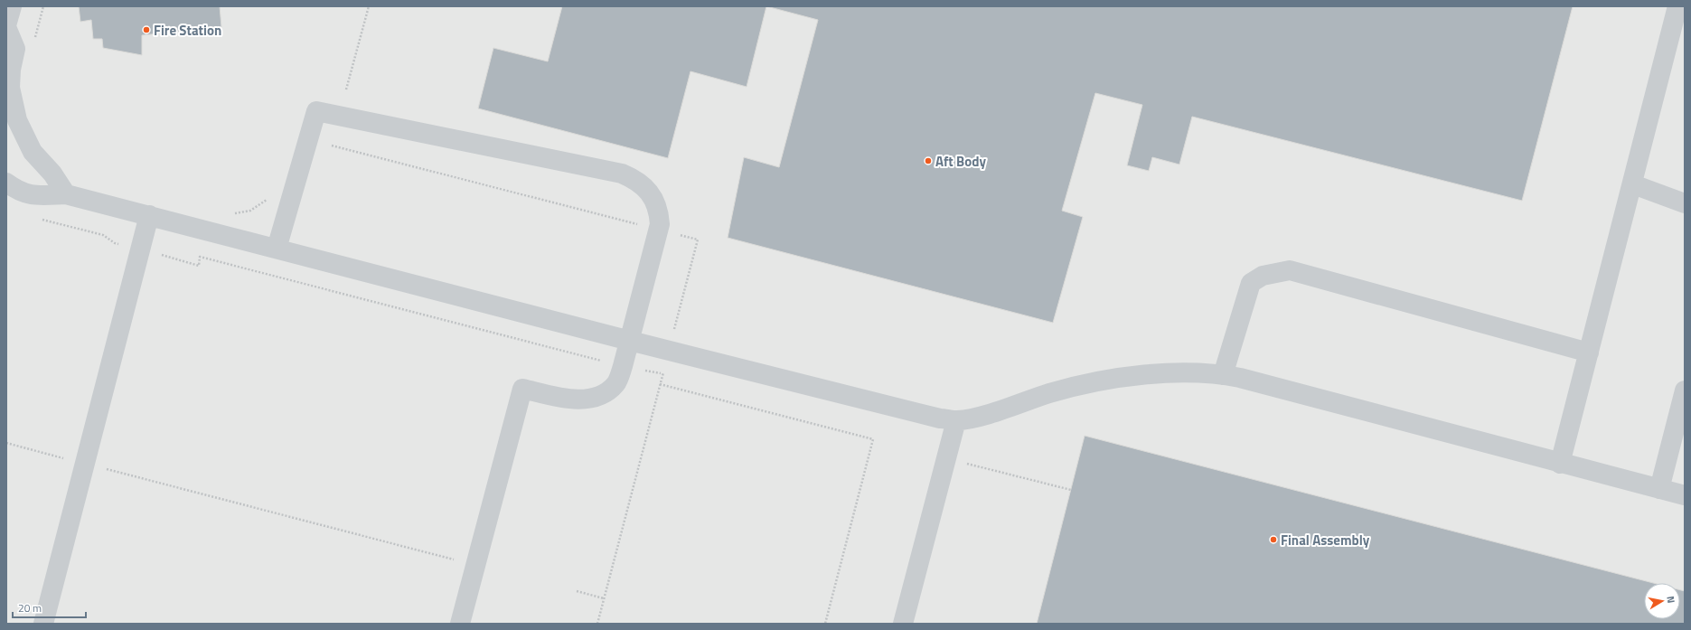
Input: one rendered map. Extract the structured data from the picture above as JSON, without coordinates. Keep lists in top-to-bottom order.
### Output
{
  "places": ["Fire Station", "Aft Body", "Final Assembly"],
  "scale_bar": "20 m",
  "north": "right"
}
